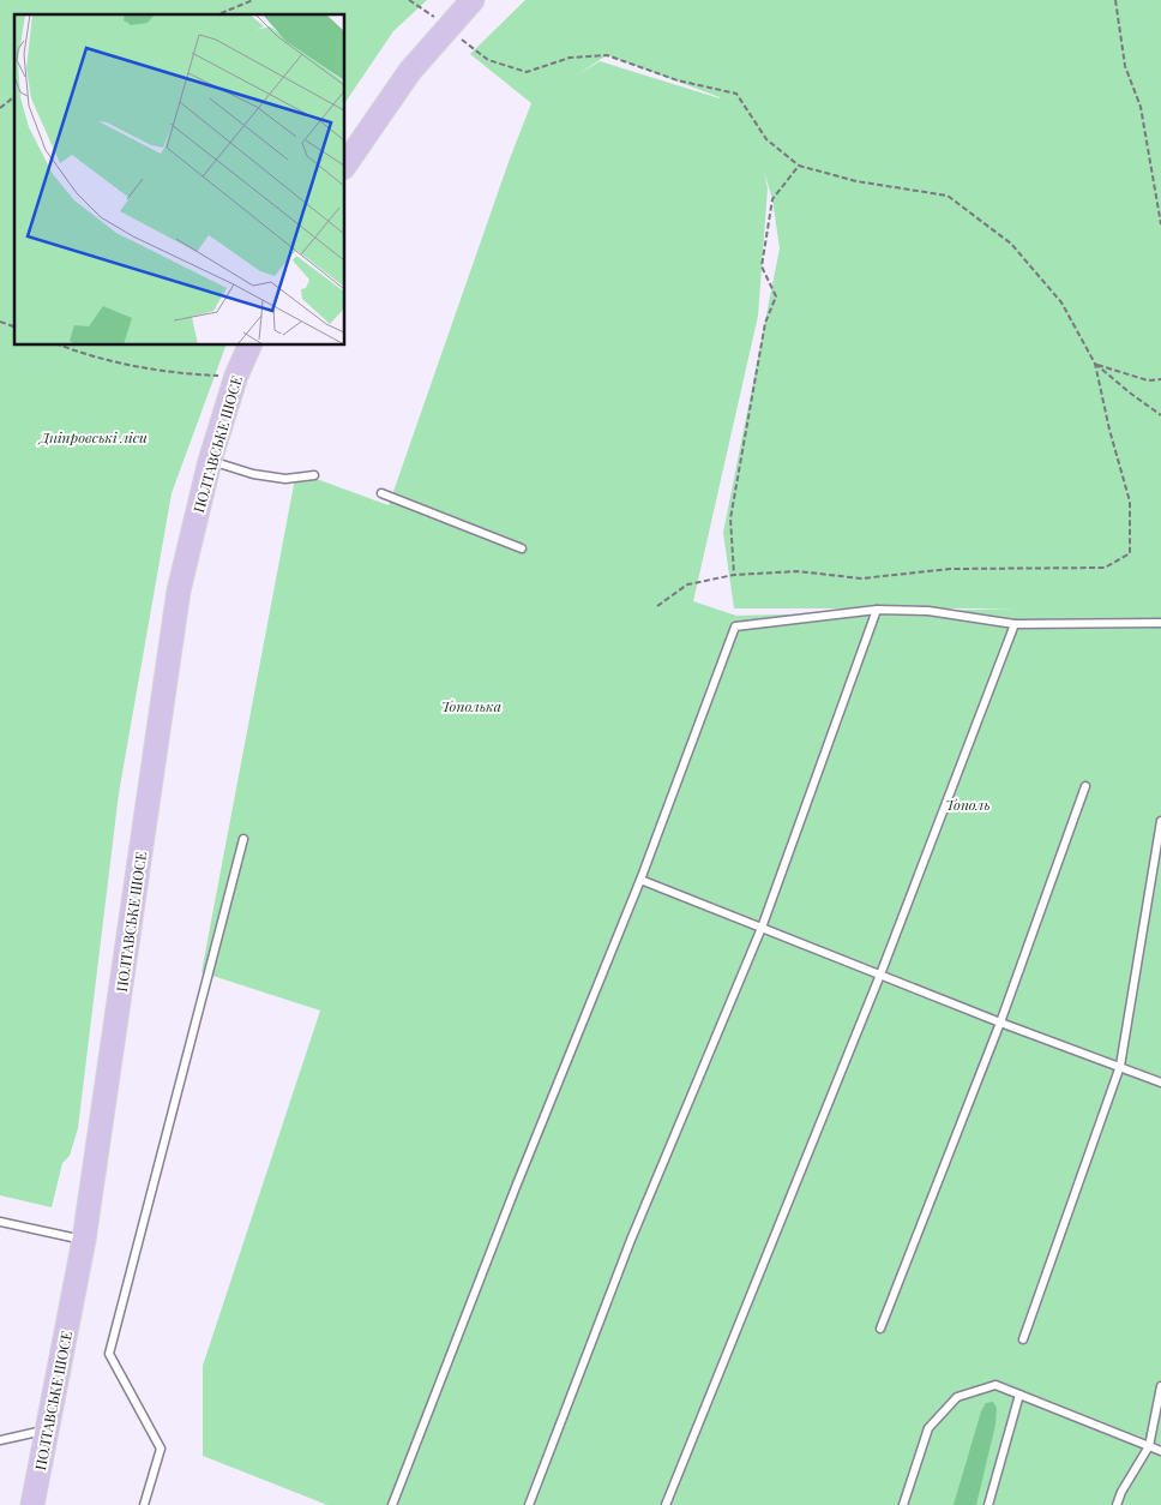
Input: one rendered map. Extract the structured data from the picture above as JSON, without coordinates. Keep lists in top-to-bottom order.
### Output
{
  "streets": {
    "main road": ["ПОЛТАВСЬКЕ ШОСЕ"]
  },
  "parks": ["Дніпровські ліси", "Тополька", "Тополь"]
}
